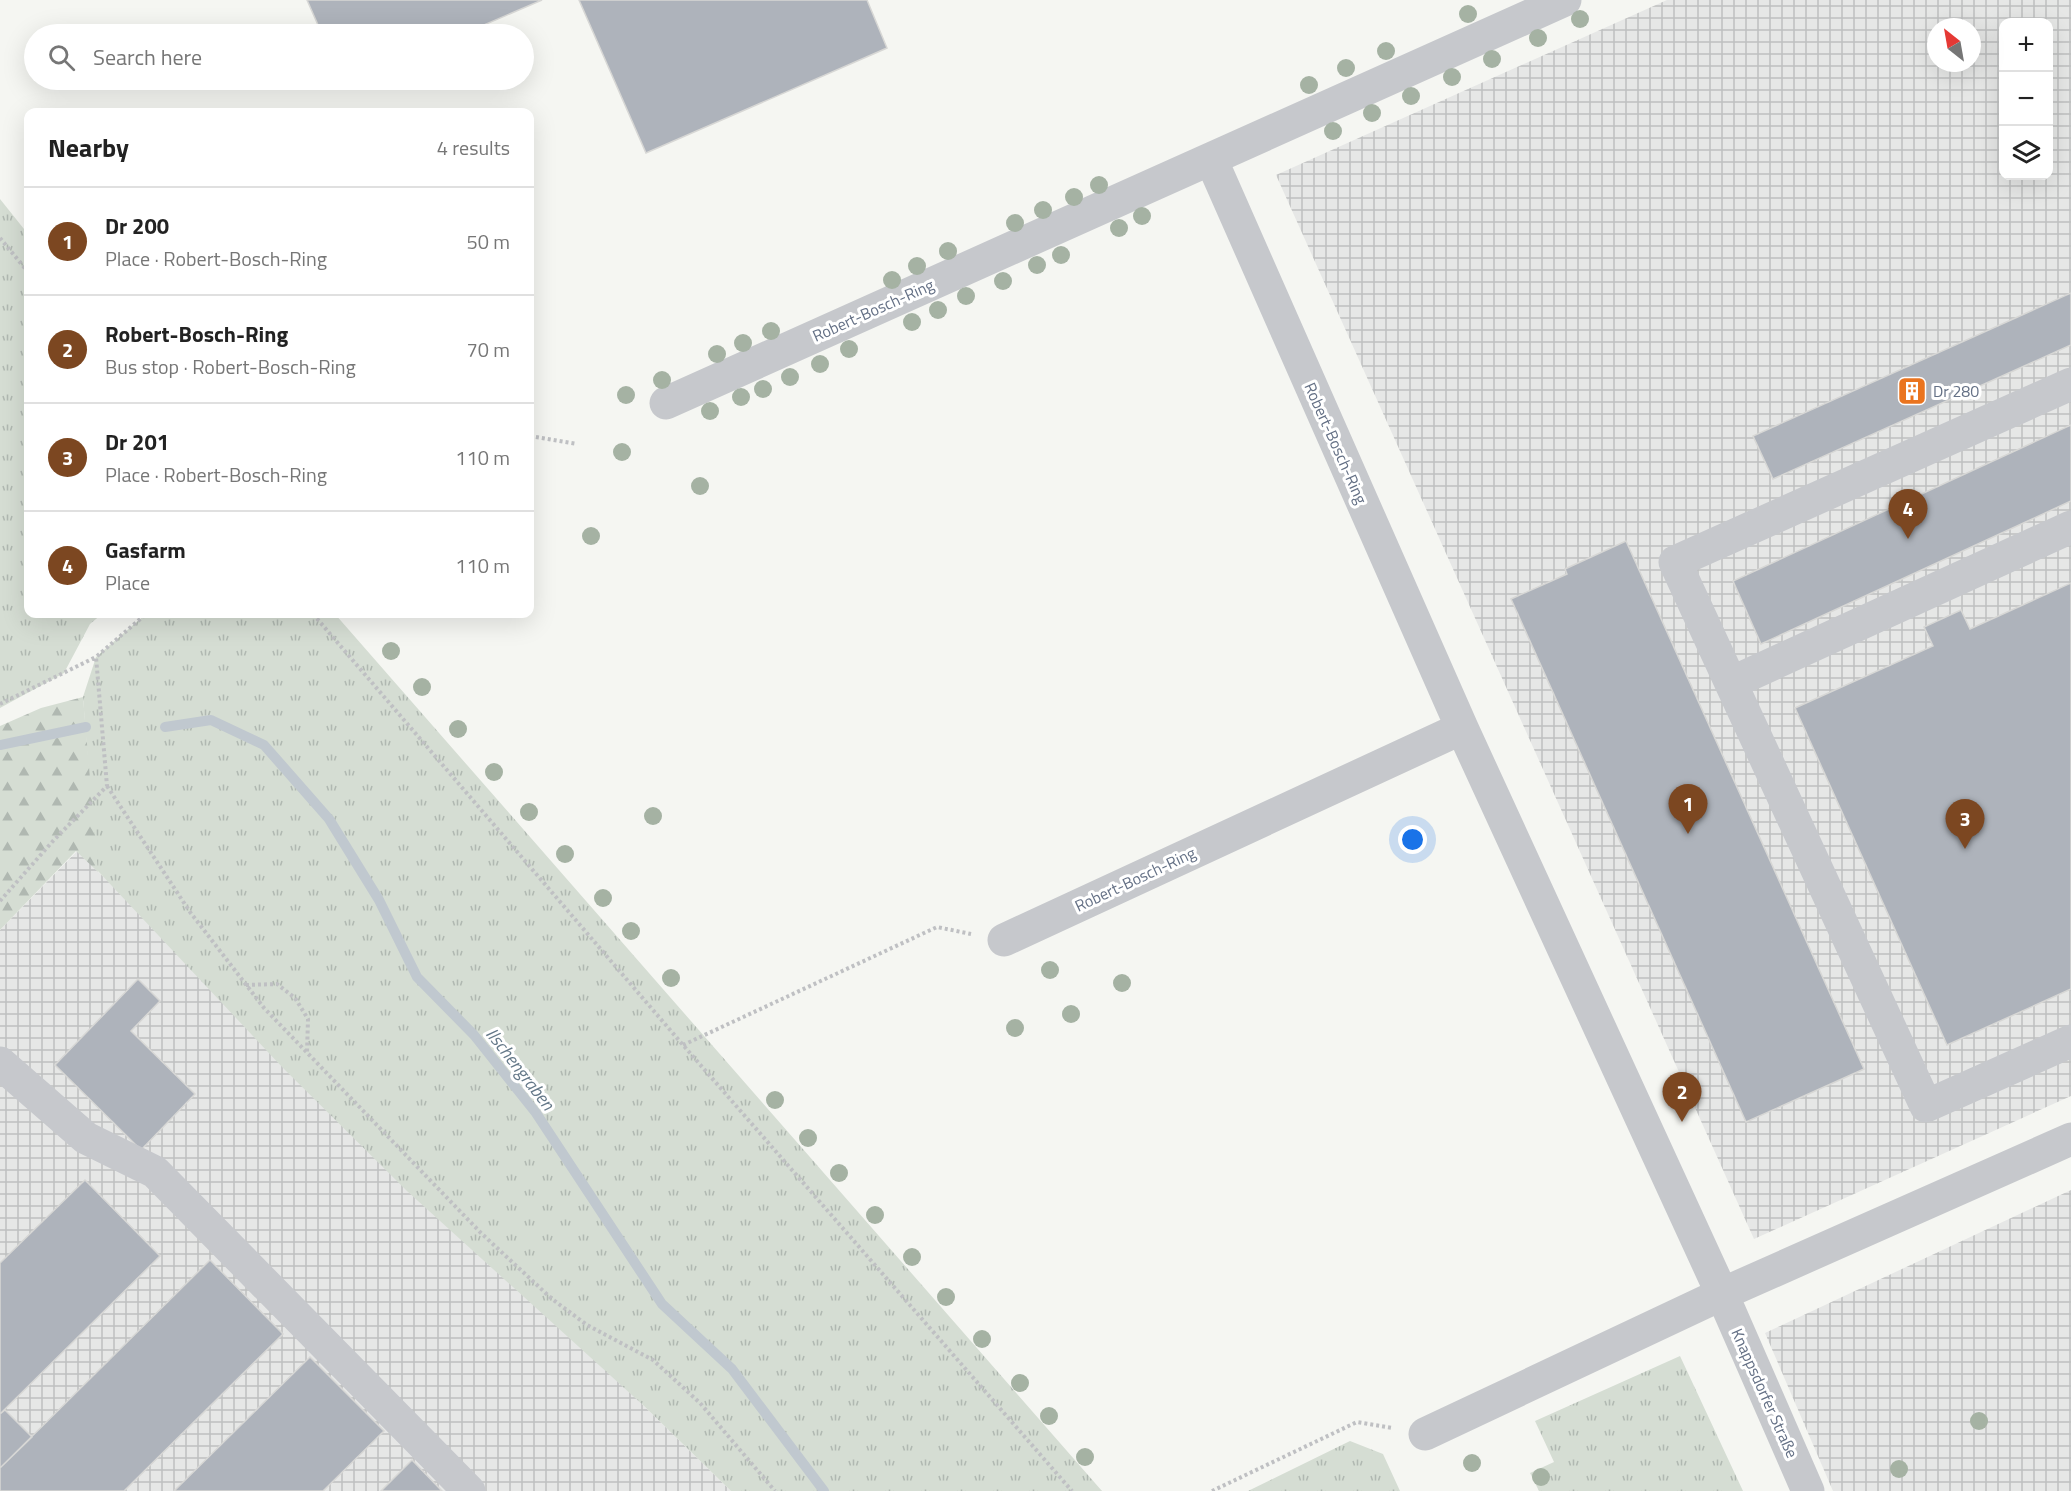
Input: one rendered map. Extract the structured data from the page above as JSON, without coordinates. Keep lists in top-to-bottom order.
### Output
{
  "streets": {
    "street": ["Robert-Bosch-Ring", "Knappsdorfer Straße"]
  },
  "crossings": [
    ["Robert-Bosch-Ring", "Knappsdorfer Straße"]
  ],
  "water": ["Ilschengraben"],
  "places": {
    "building": ["Dr 280"]
  },
  "north": "top left",
  "page": {
    "map_buttons": ["+", "−"],
    "search": "Search here",
    "heading": ["Nearby", "4 results"],
    "list": [
      {
        "mark": "1",
        "name": "Dr 200",
        "note": "Place · Robert-Bosch-Ring",
        "value": "50 m"
      },
      {
        "mark": "2",
        "name": "Robert-Bosch-Ring",
        "note": "Bus stop · Robert-Bosch-Ring",
        "value": "70 m"
      },
      {
        "mark": "3",
        "name": "Dr 201",
        "note": "Place · Robert-Bosch-Ring",
        "value": "110 m"
      },
      {
        "mark": "4",
        "name": "Gasfarm",
        "note": "Place",
        "value": "110 m"
      }
    ],
    "pins": [
      "4",
      "1",
      "3",
      "2"
    ]
  }
}
